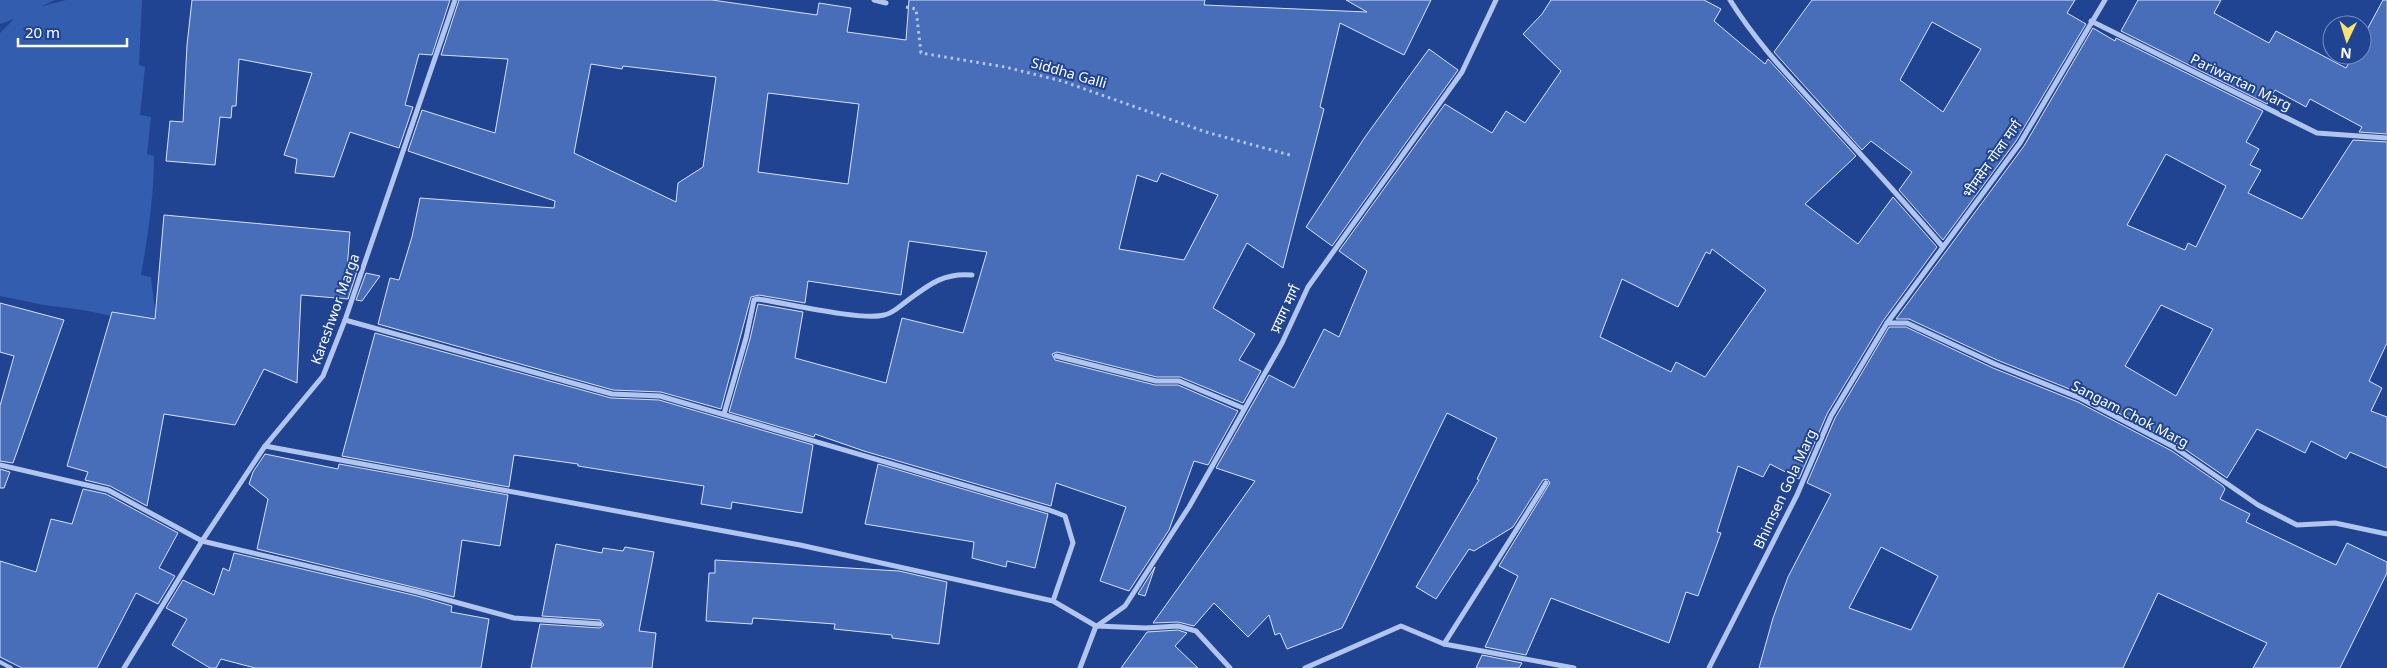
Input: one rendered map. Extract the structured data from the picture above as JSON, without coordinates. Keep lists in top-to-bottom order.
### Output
{
  "streets": {
    "street": [
      "Pariwartan Marg",
      "भीमसेन गोला मार्ग",
      "Kareshwor Marga",
      "प्रयाग मार्ग",
      "Sangam Chok Marg",
      "Bhimsen Gola Marg"
    ],
    "path": ["Siddha Galli"]
  },
  "crossings": [
    ["Pariwartan Marg", "भीमसेन गोला मार्ग"],
    ["भीमसेन गोला मार्ग", "Sangam Chok Marg"],
    ["भीमसेन गोला मार्ग", "Bhimsen Gola Marg"],
    ["Sangam Chok Marg", "Bhimsen Gola Marg"]
  ],
  "scale_bar": "20 m",
  "north": "bottom"
}
